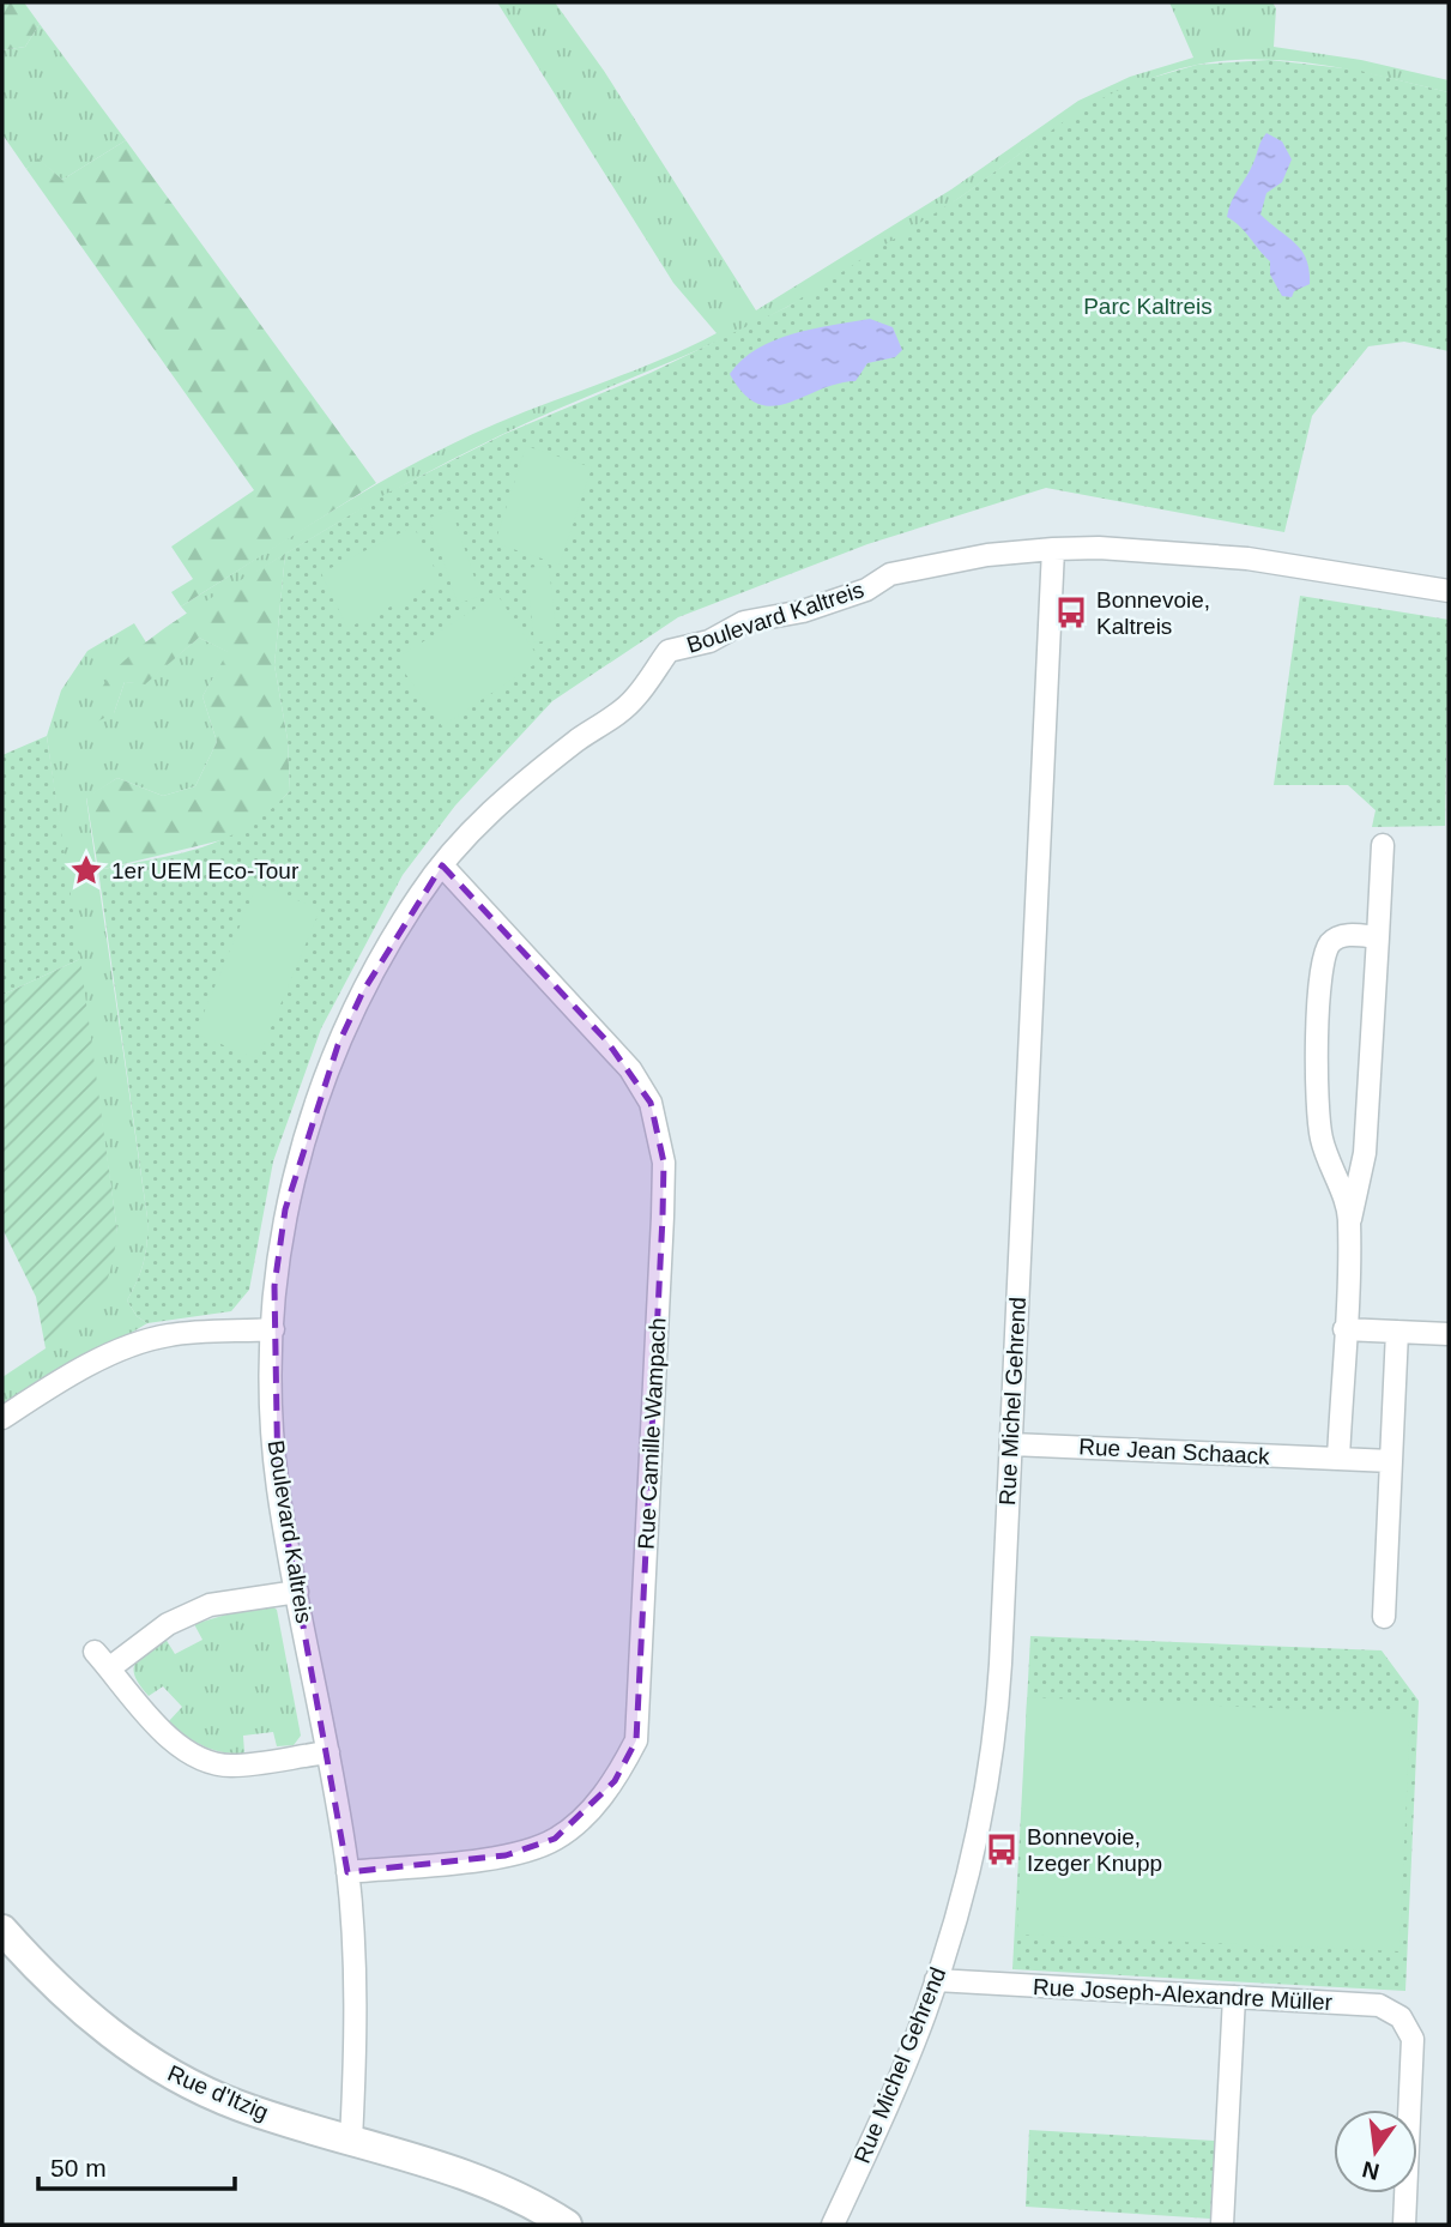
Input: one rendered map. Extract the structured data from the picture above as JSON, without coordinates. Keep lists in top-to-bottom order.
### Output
{
  "streets": {
    "main road": ["Rue d'Itzig"],
    "street": [
      "Boulevard Kaltreis",
      "Rue Michel Gehrend",
      "Rue Camille Wampach",
      "Rue Jean Schaack",
      "Rue Joseph-Alexandre Müller"
    ]
  },
  "crossings": [
    ["Boulevard Kaltreis", "Rue Michel Gehrend"],
    ["Boulevard Kaltreis", "Rue Camille Wampach"],
    ["Boulevard Kaltreis", "Rue d'Itzig"],
    ["Rue Michel Gehrend", "Rue Jean Schaack"],
    ["Rue Michel Gehrend", "Rue Joseph-Alexandre Müller"]
  ],
  "parks": ["Parc Kaltreis"],
  "places": {
    "bus stop": ["Bonnevoie, Kaltreis", "Bonnevoie, Izeger Knupp"],
    "place": ["1er UEM Eco-Tour"]
  },
  "scale_bar": "50 m",
  "north": "bottom"
}
